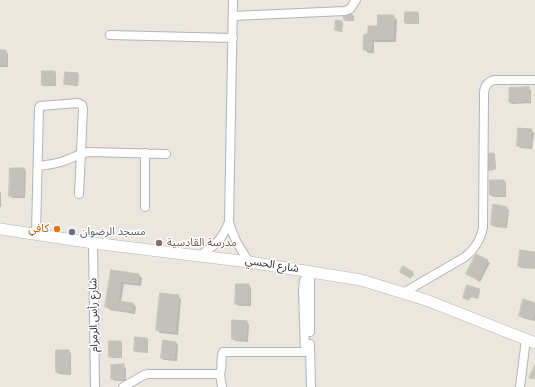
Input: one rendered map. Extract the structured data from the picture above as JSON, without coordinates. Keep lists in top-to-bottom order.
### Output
{
  "streets": {
    "street": ["شارع الحسي", "شارع رأس الرمرام"]
  },
  "crossings": [
    ["شارع الحسي", "شارع رأس الرمرام"]
  ],
  "places": ["كافي", "مسجد الرضوان", "مدرسة القادسية"]
}
